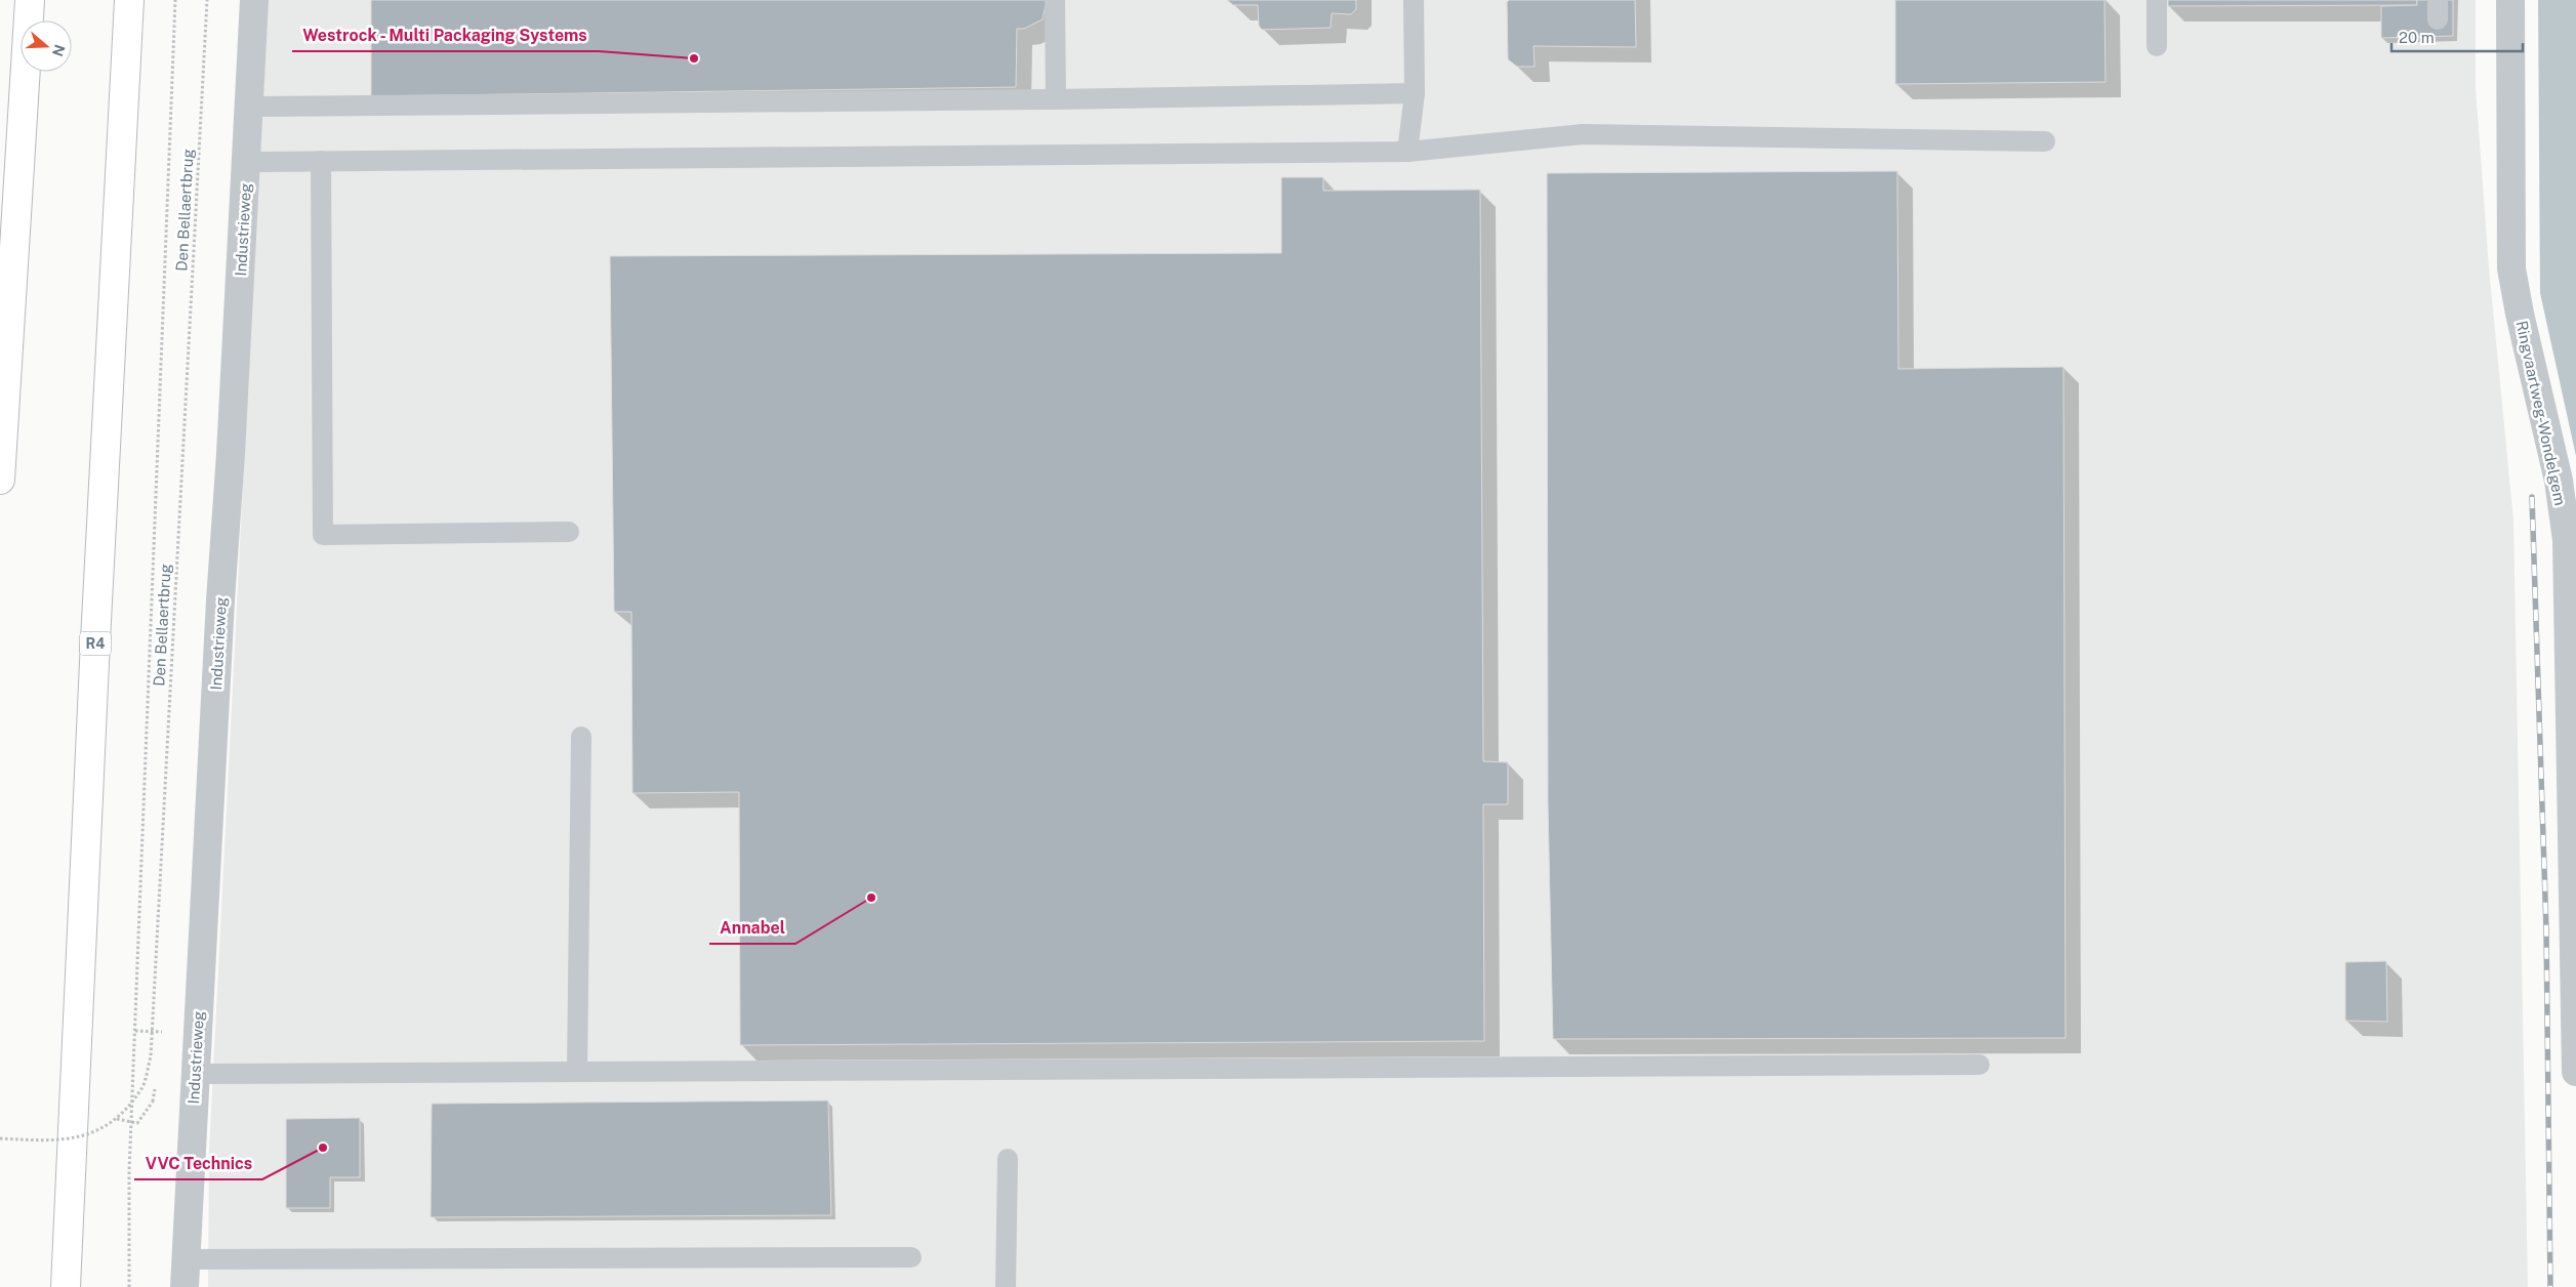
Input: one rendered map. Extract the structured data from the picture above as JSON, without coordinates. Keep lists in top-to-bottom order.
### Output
{
  "streets": {
    "highway": ["R4"],
    "street": ["Industrieweg", "Ringvaartweg-Wondelgem"],
    "path": ["Den Bellaertbrug"]
  },
  "places": ["Westrock - Multi Packaging Systems", "Annabel", "VVC Technics"],
  "scale_bar": "20 m",
  "north": "right"
}
